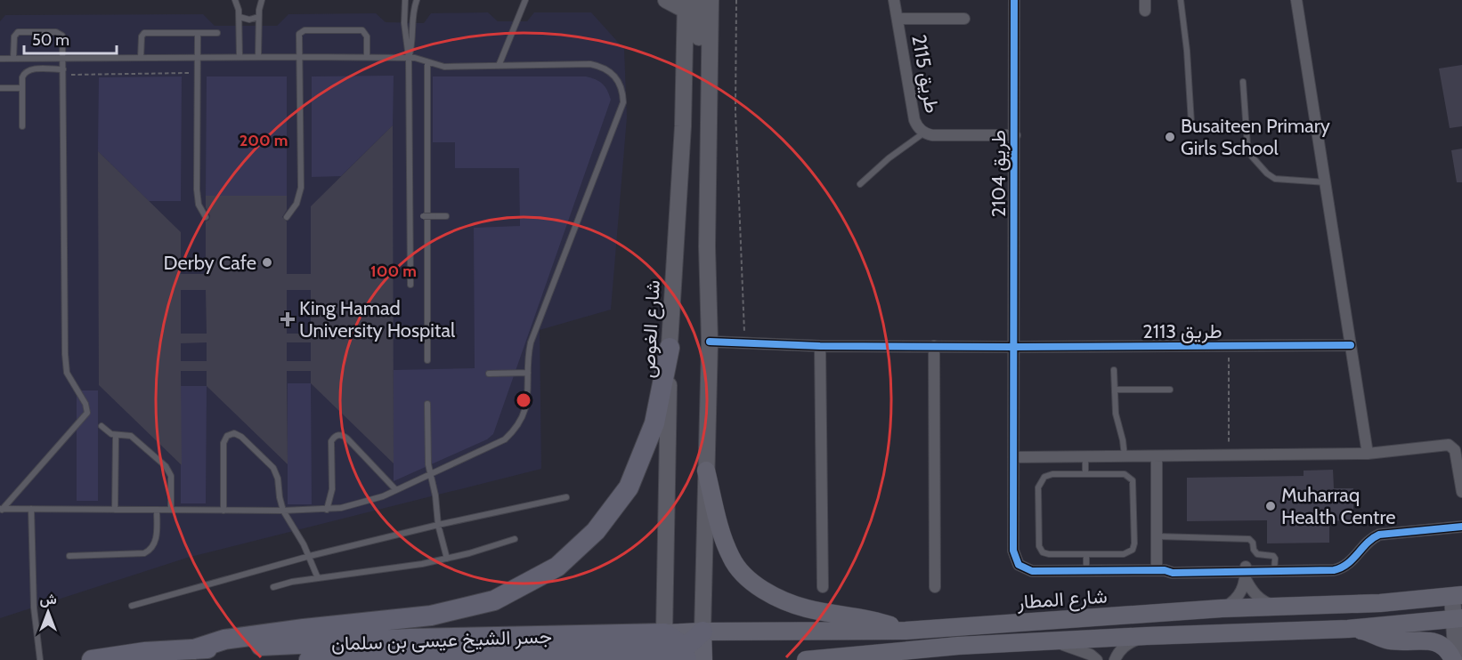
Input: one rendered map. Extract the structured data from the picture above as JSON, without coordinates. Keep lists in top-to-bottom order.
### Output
{
  "streets": {
    "highway": ["جسر الشيخ عيسى بن سلمان"],
    "main road": ["شارع الغوص", "شارع المطار"],
    "street": ["طريق 2115", "طريق 2104", "طريق 2113"]
  },
  "crossings": [
    ["طريق 2115", "طريق 2104"],
    ["طريق 2104", "طريق 2113"],
    ["شارع الغوص", "جسر الشيخ عيسى بن سلمان"]
  ],
  "places": {
    "other": ["Busaiteen Primary Girls School", "Derby Cafe", "Muharraq Health Centre"],
    "health": ["King Hamad University Hospital"]
  },
  "scale_bar": "50 m",
  "north": "top",
  "rings": ["200 m", "100 m"]
}
